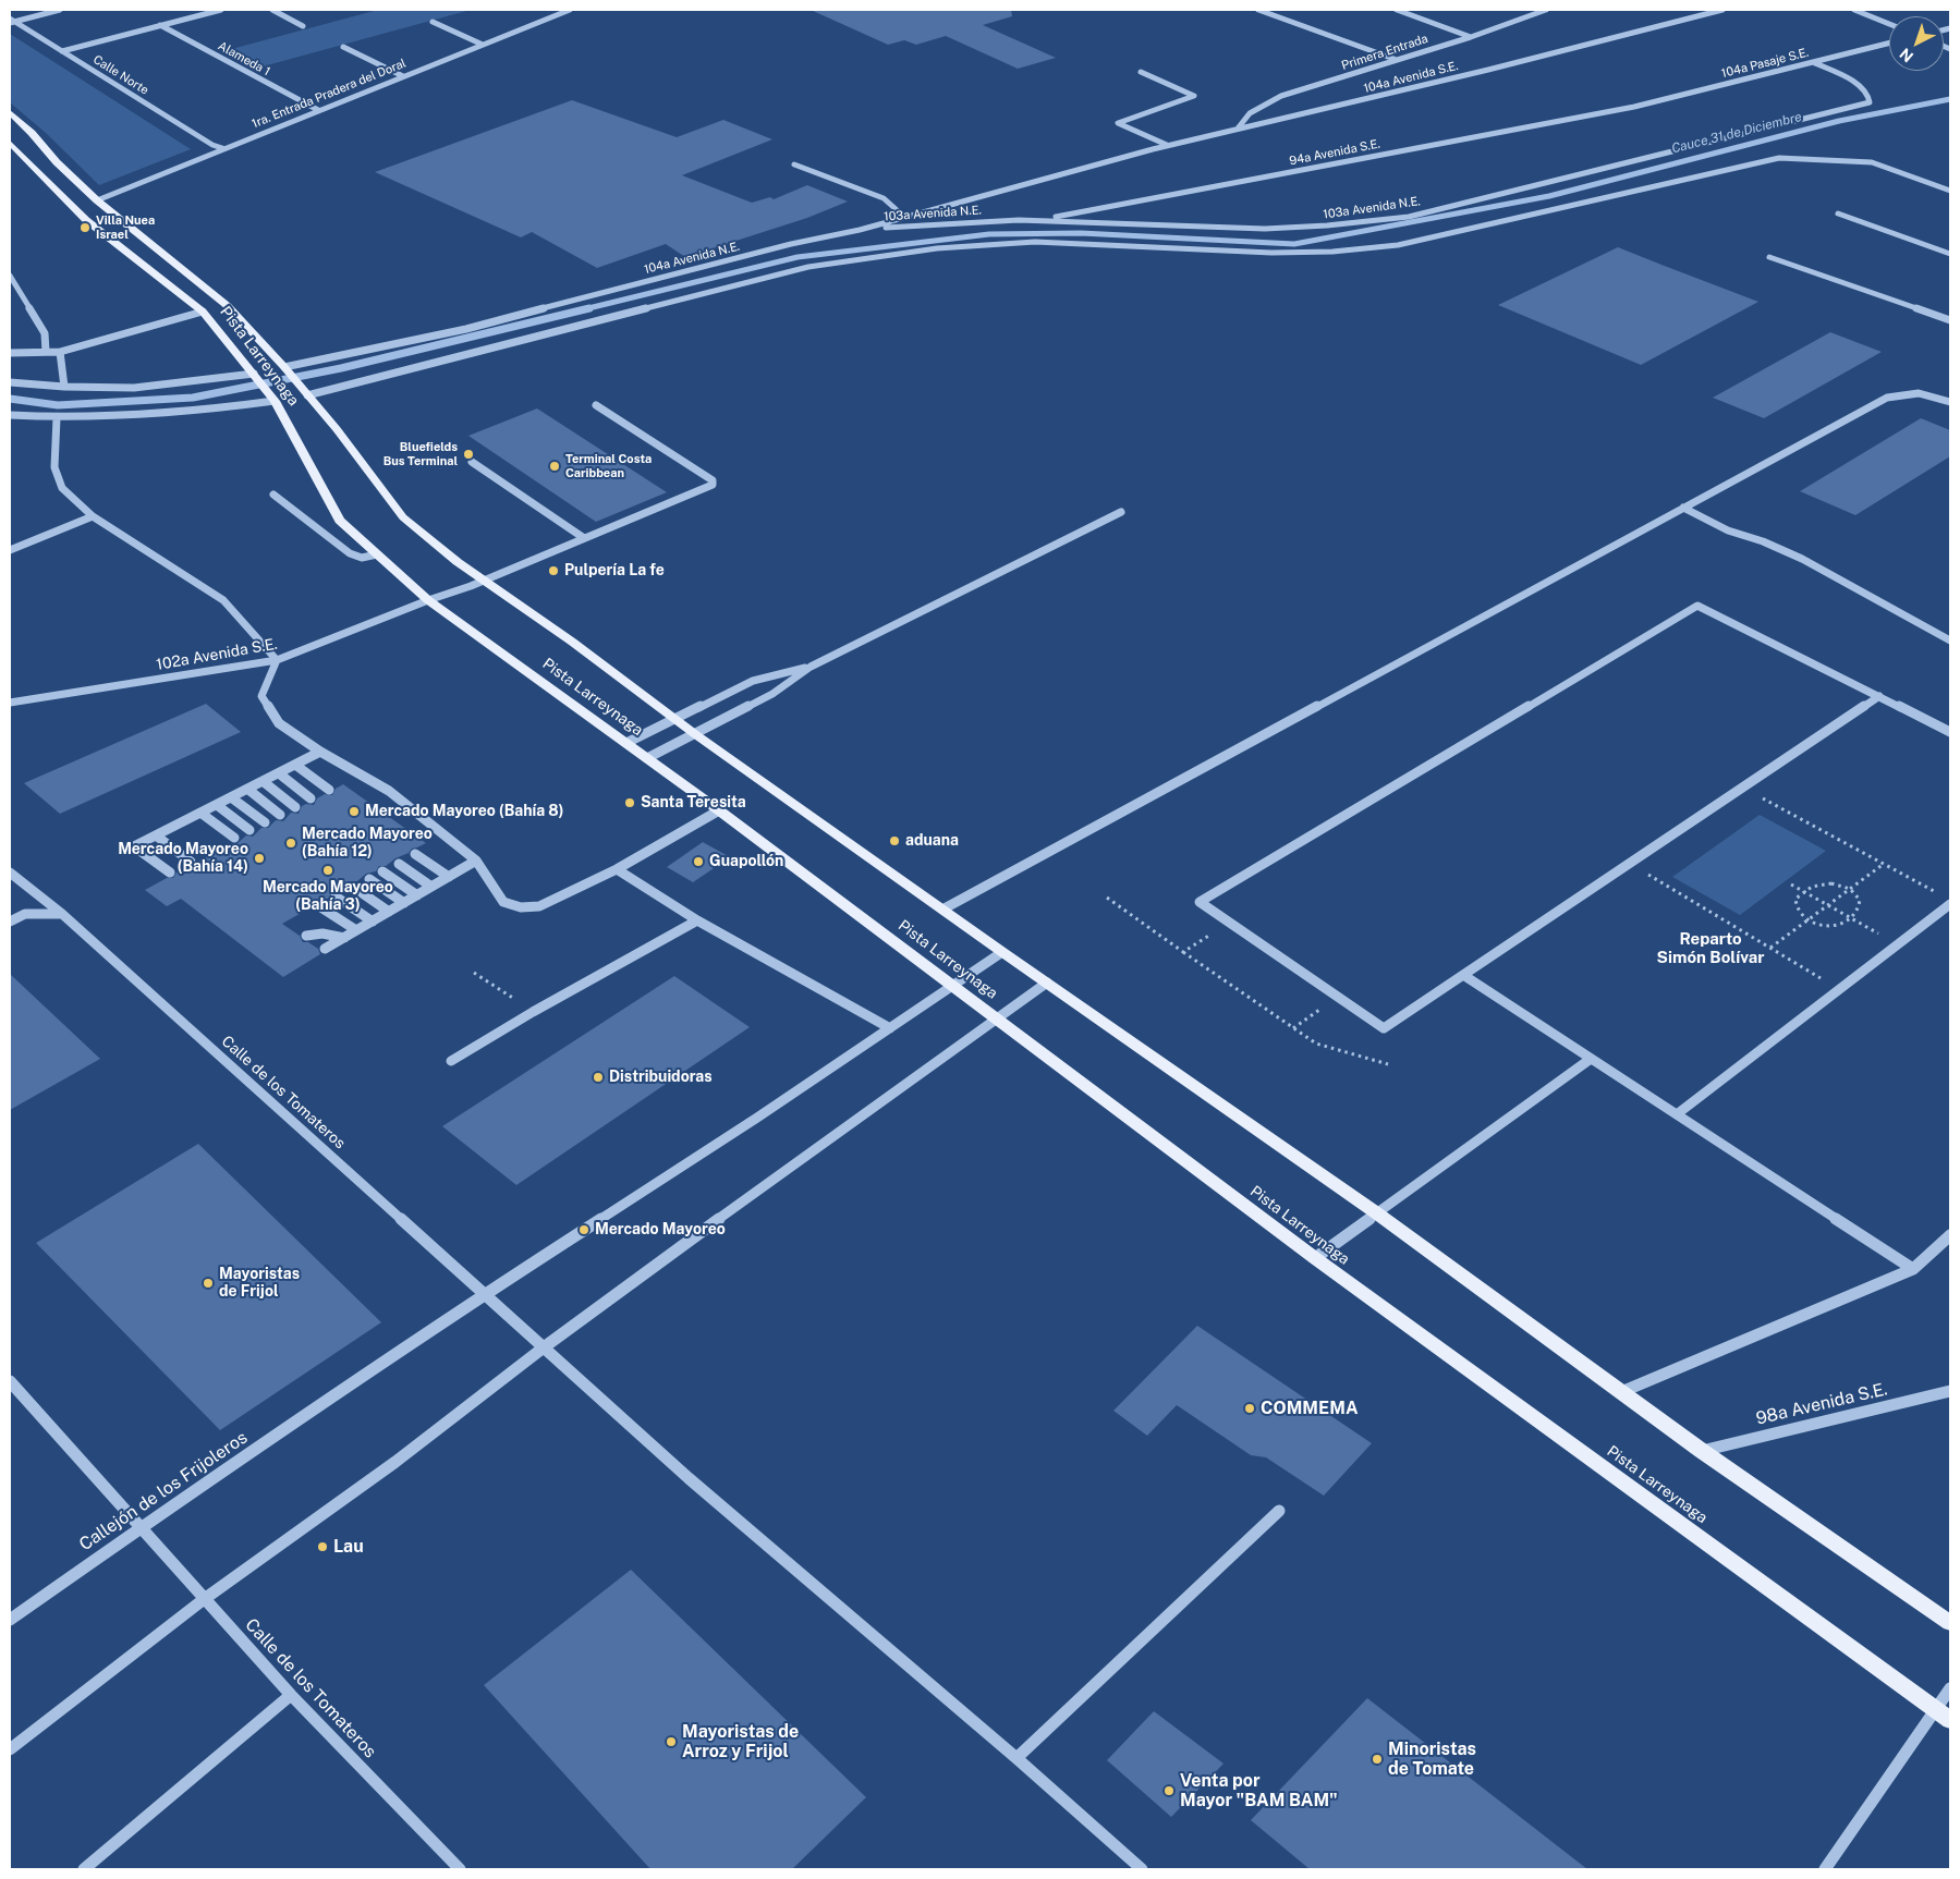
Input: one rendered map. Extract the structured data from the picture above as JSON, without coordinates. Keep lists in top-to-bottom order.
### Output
{
  "streets": {
    "main road": ["Pista Larreynaga"],
    "street": [
      "Primera Entrada",
      "Alameda 1",
      "104a Pasaje S.E.",
      "Calle Norte",
      "104a Avenida S.E.",
      "1ra. Entrada Pradera del Doral",
      "94a Avenida S.E.",
      "103a Avenida N.E.",
      "104a Avenida N.E.",
      "102a Avenida S.E.",
      "Calle de los Tomateros",
      "98a Avenida S.E.",
      "Callejón de los Frijoleros"
    ]
  },
  "crossings": [
    ["Primera Entrada", "104a Avenida S.E."],
    ["Alameda 1", "1ra. Entrada Pradera del Doral"],
    ["104a Pasaje S.E.", "94a Avenida S.E."],
    ["104a Pasaje S.E.", "103a Avenida N.E."],
    ["Calle Norte", "1ra. Entrada Pradera del Doral"],
    ["104a Avenida S.E.", "104a Avenida N.E."],
    ["1ra. Entrada Pradera del Doral", "Pista Larreynaga"],
    ["94a Avenida S.E.", "103a Avenida N.E."],
    ["103a Avenida N.E.", "104a Avenida N.E."],
    ["104a Avenida N.E.", "Pista Larreynaga"],
    ["Pista Larreynaga", "102a Avenida S.E."],
    ["Pista Larreynaga", "98a Avenida S.E."],
    ["Pista Larreynaga", "Callejón de los Frijoleros"],
    ["Calle de los Tomateros", "Callejón de los Frijoleros"]
  ],
  "districts": ["Reparto Simón Bolívar"],
  "water": ["Cauce 31 de Diciembre"],
  "places": [
    "Villa Nuea Israel",
    "Bluefields Bus Terminal",
    "Terminal Costa Caribbean",
    "Pulpería La fe",
    "Santa Teresita",
    "Mercado Mayoreo (Bahía 8)",
    "aduana",
    "Mercado Mayoreo (Bahía 12)",
    "Mercado Mayoreo (Bahía 14)",
    "Guapollón",
    "Mercado Mayoreo (Bahía 3)",
    "Distribuidoras",
    "Mercado Mayoreo",
    "Mayoristas de Frijol",
    "COMMEMA",
    "Lau",
    "Mayoristas de Arroz y Frijol",
    "Minoristas de Tomate",
    "Venta por Mayor \"BAM BAM\""
  ],
  "north": "bottom left"
}
